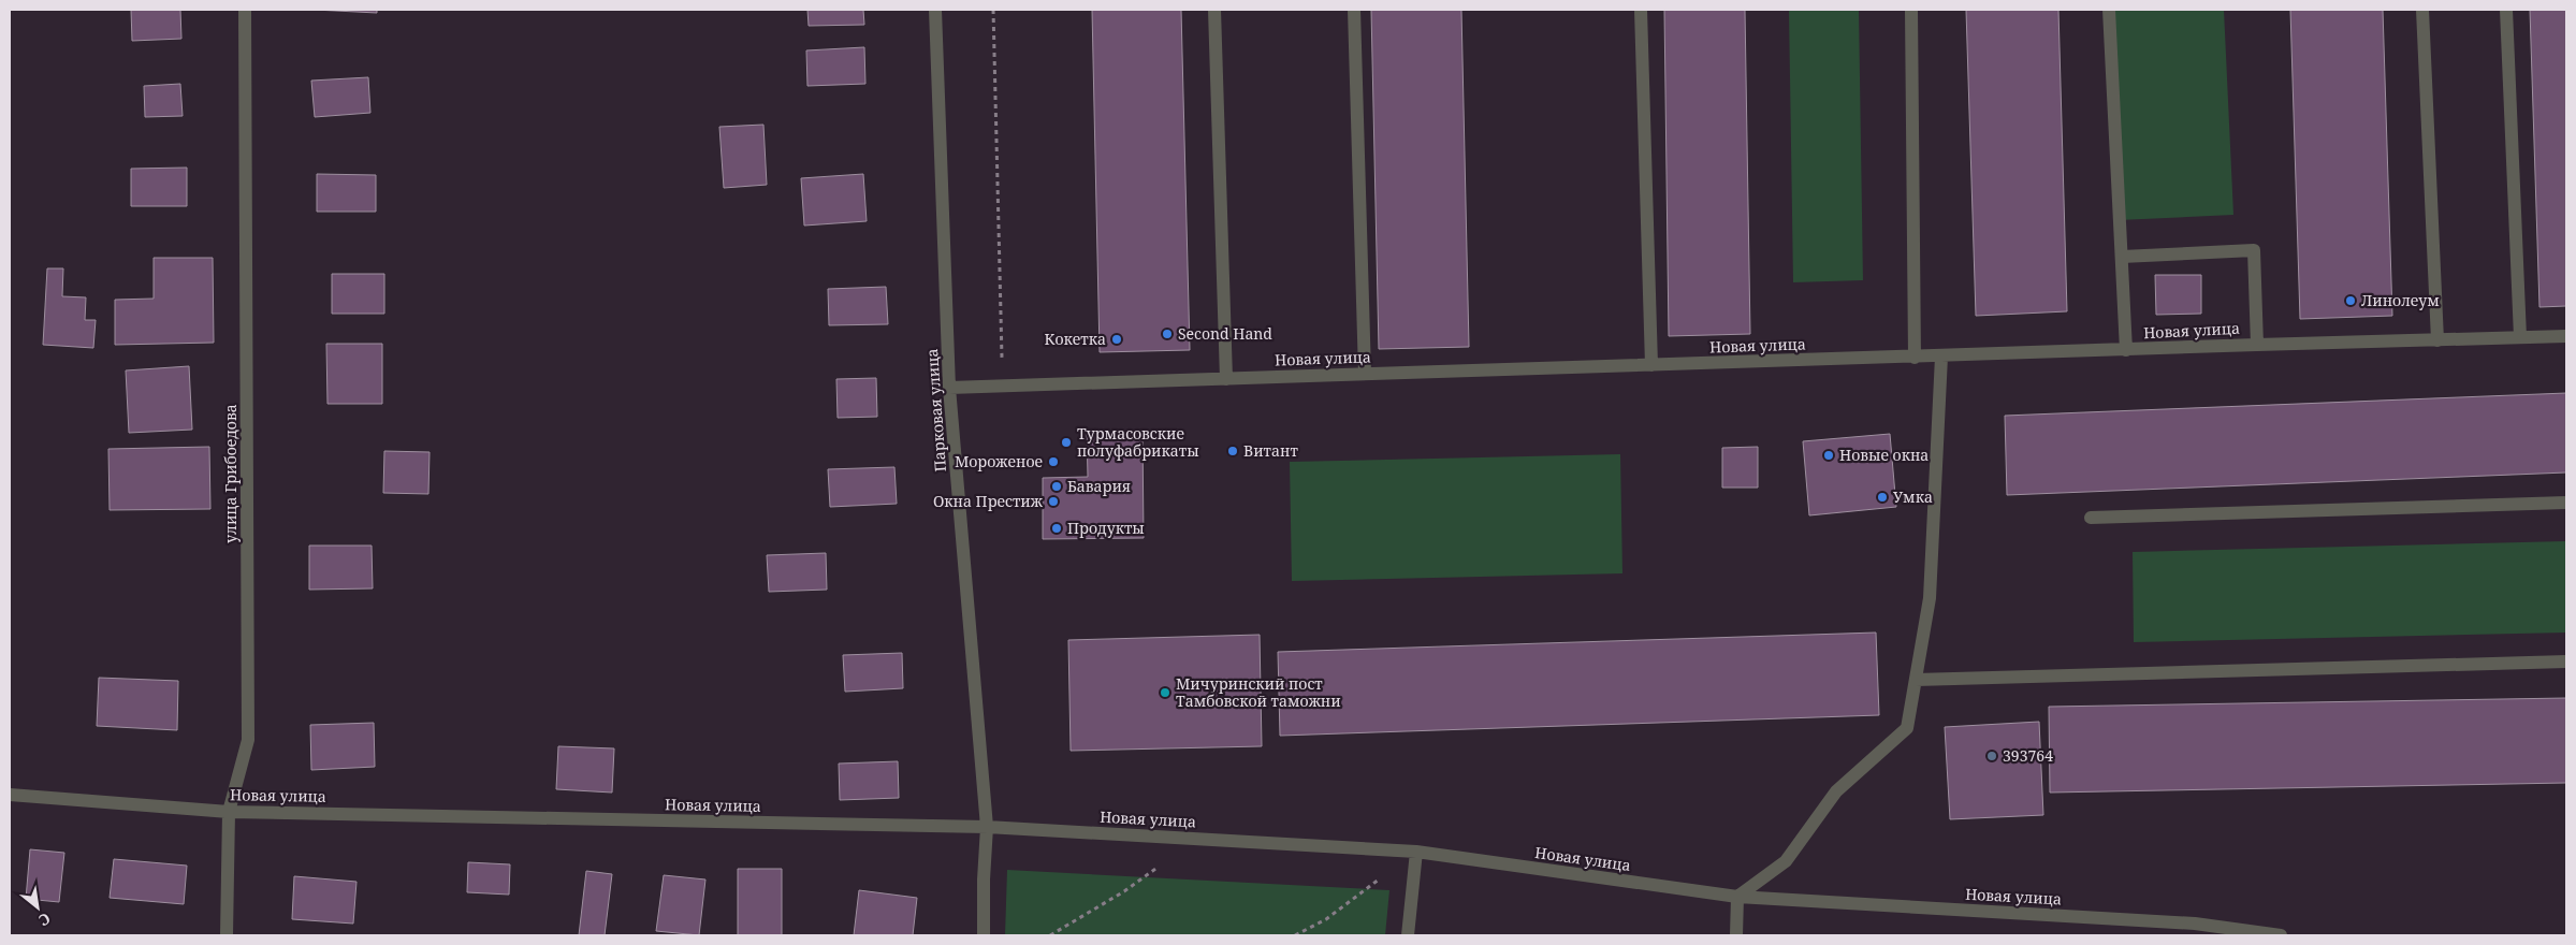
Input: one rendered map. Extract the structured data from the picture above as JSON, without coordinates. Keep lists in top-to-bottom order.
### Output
{
  "streets": {
    "street": ["Новая улица", "Парковая улица", "улица Грибоедова"]
  },
  "crossings": [
    ["Новая улица", "Парковая улица"],
    ["Новая улица", "улица Грибоедова"]
  ],
  "places": [
    "Линолеум",
    "Second Hand",
    "Кокетка",
    "Турмасовские полуфабрикаты",
    "Витант",
    "Новые окна",
    "Мороженое",
    "Бавария",
    "Умка",
    "Окна Престиж",
    "Продукты",
    "Мичуринский пост Тамбовской таможни",
    "393764"
  ],
  "north": "bottom right"
}
